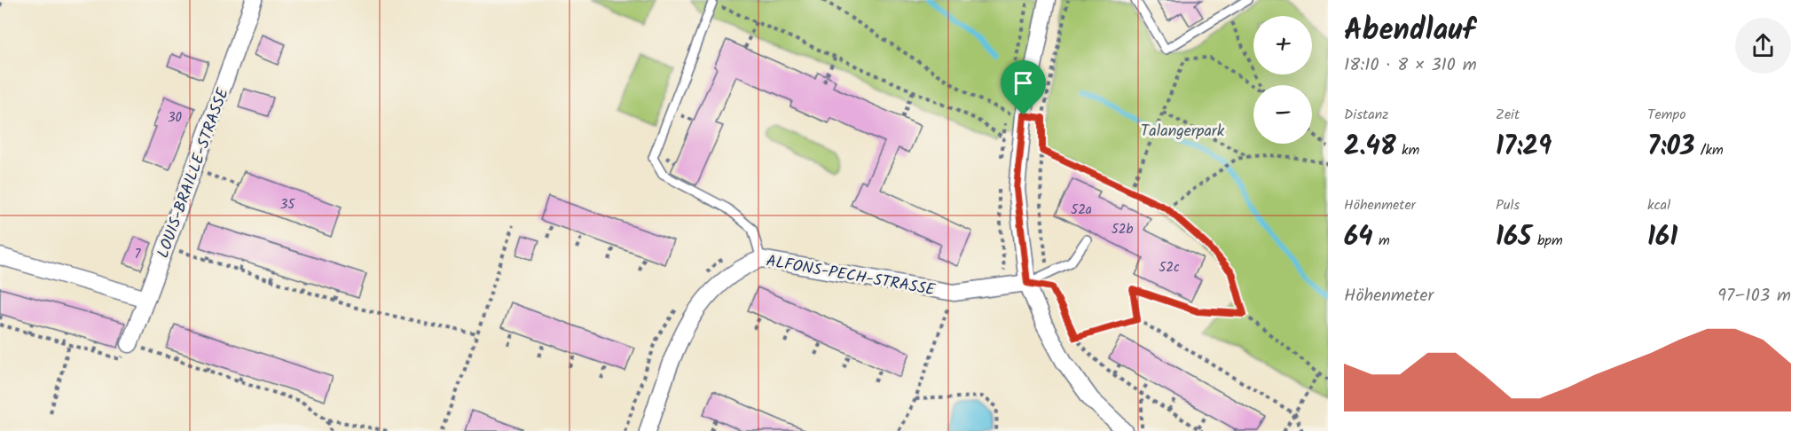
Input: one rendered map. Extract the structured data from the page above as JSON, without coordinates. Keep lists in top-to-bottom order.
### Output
{
  "streets": {
    "street": ["LOUIS-BRAILLE-STRASSE", "ALFONS-PECH-STRASSE"]
  },
  "parks": ["Talangerpark"],
  "house_numbers": [
    "30",
    "35",
    "52a",
    "52b",
    "7",
    "52c"
  ],
  "page": {
    "heading": ["Abendlauf", "18:10 · 8 × 310 m"],
    "map_buttons": ["+", "−"],
    "stats": [
      ["Distanz", "2.48 km"],
      ["Zeit", "17:29"],
      ["Tempo", "7:03 /km"],
      ["Höhenmeter", "64 m"],
      ["Puls", "165 bpm"],
      ["kcal", "161"]
    ],
    "chart": ["Höhenmeter", "97–103 m"]
  }
}
